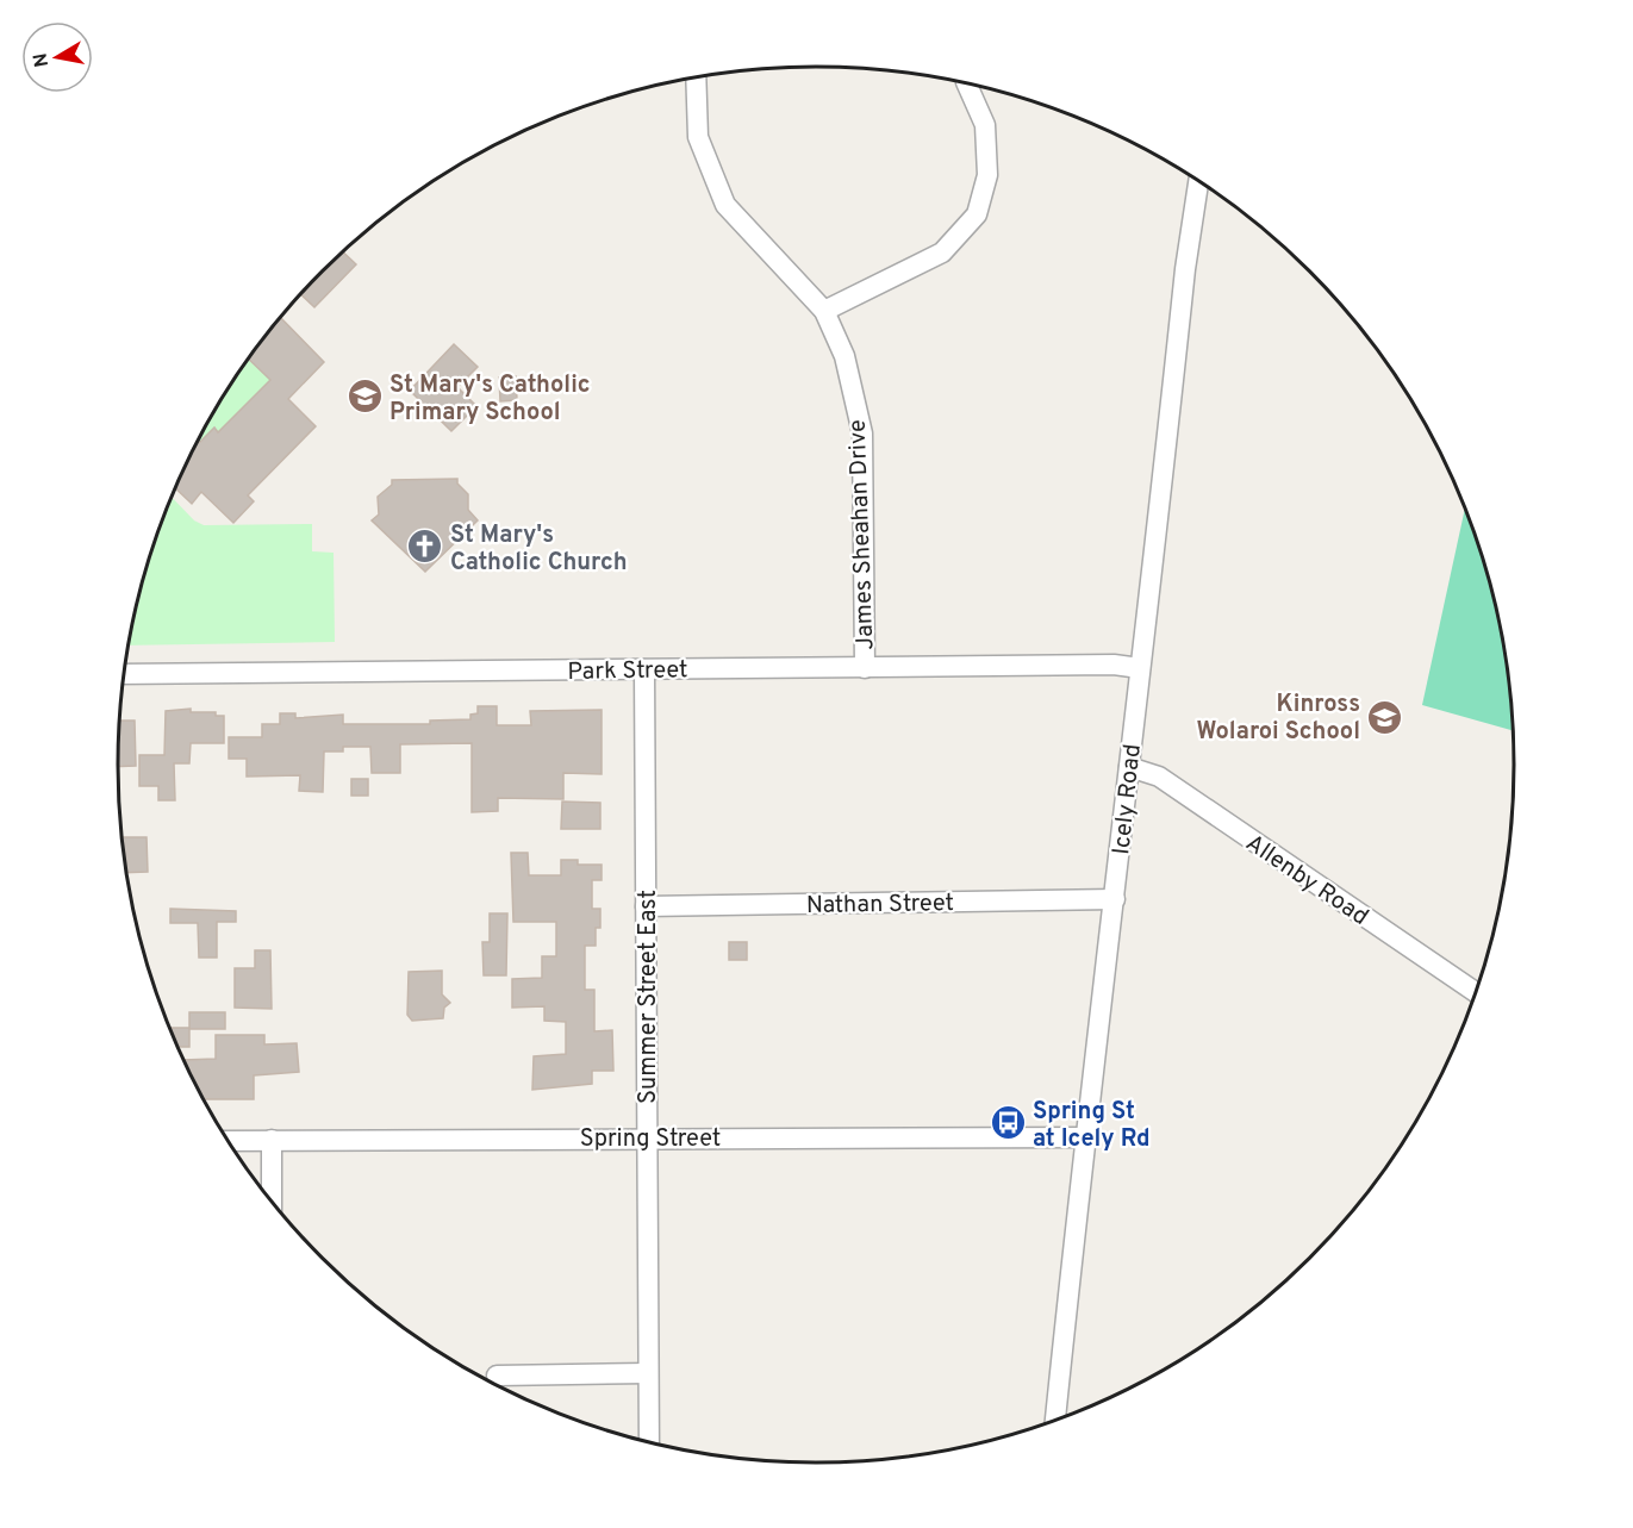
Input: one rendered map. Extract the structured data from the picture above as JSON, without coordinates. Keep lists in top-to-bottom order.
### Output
{
  "streets": {
    "street": [
      "James Sheahan Drive",
      "Park Street",
      "Icely Road",
      "Allenby Road",
      "Nathan Street",
      "Summer Street East",
      "Spring Street"
    ]
  },
  "crossings": [
    ["James Sheahan Drive", "Park Street"],
    ["Park Street", "Icely Road"],
    ["Park Street", "Summer Street East"],
    ["Icely Road", "Allenby Road"],
    ["Icely Road", "Nathan Street"],
    ["Icely Road", "Spring Street"],
    ["Nathan Street", "Summer Street East"],
    ["Summer Street East", "Spring Street"]
  ],
  "places": {
    "school or university": ["St Mary's Catholic Primary School", "Kinross Wolaroi School"],
    "church": ["St Mary's Catholic Church"],
    "bus stop": ["Spring St at Icely Rd"]
  },
  "north": "left"
}
